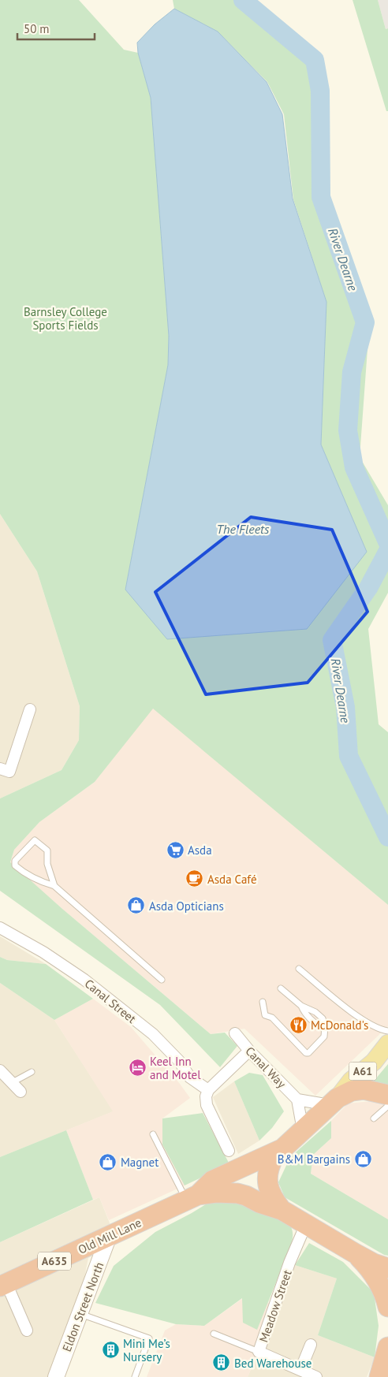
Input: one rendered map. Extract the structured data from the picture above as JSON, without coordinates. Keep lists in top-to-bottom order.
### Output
{
  "streets": {
    "highway": ["Old Mill Lane", "A635"],
    "main road": ["A61"],
    "street": [
      "Canal Street",
      "Canal Way",
      "Meadow Street",
      "Eldon Street North"
    ]
  },
  "crossings": [
    ["Old Mill Lane", "Eldon Street North"]
  ],
  "water": ["River Dearne", "The Fleets"],
  "parks": ["Barnsley College Sports Fields"],
  "places": {
    "supermarket": ["Asda"],
    "cafe": ["Asda Café"],
    "shop": ["Asda Opticians", "B&M Bargains", "Magnet"],
    "restaurant": ["McDonald's"],
    "hotel": ["Keel Inn and Motel"],
    "building": ["Mini Me’s Nursery", "Bed Warehouse"]
  },
  "scale_bar": "50 m"
}
